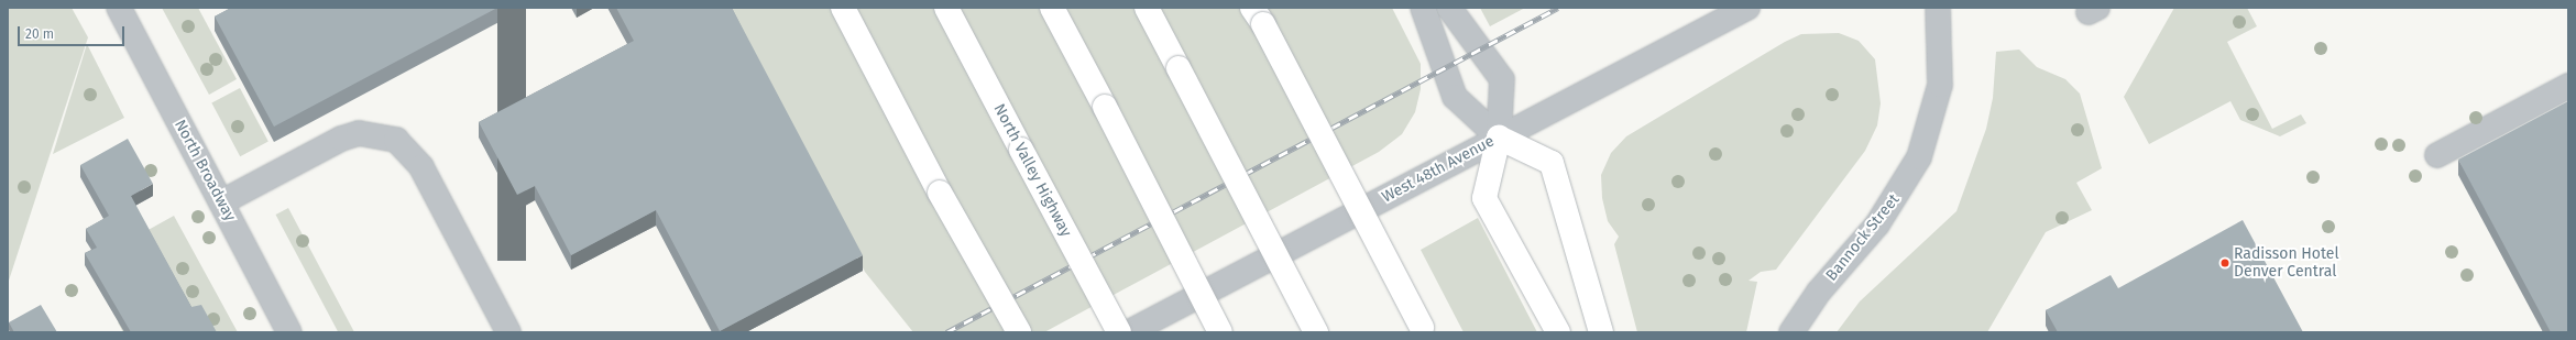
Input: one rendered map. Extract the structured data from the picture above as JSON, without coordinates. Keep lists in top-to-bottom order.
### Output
{
  "streets": {
    "highway": ["North Valley Highway"],
    "street": ["West 48th Avenue", "North Broadway", "Bannock Street"]
  },
  "places": ["Radisson Hotel Denver Central"],
  "scale_bar": "20 m"
}
